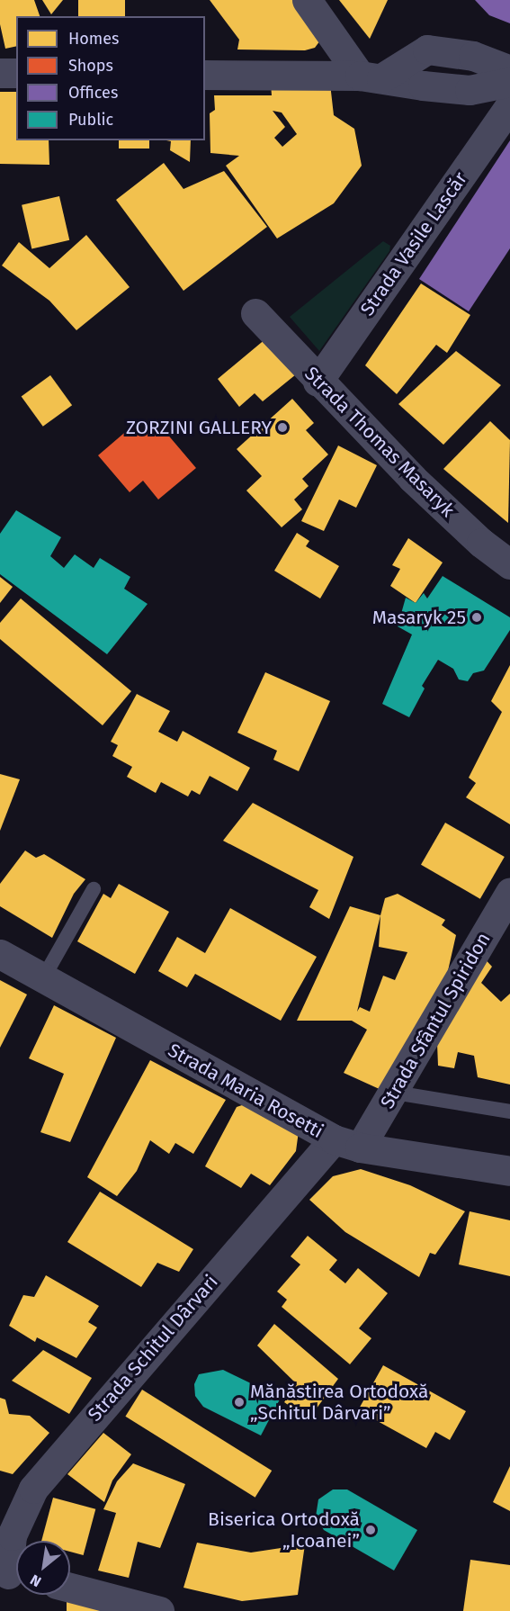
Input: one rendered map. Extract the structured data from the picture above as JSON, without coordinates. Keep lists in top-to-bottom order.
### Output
{
  "streets": {
    "street": [
      "Strada Vasile Lascăr",
      "Strada Thomas Masaryk",
      "Strada Sfântul Spiridon",
      "Strada Maria Rosetti",
      "Strada Schitul Dârvari"
    ]
  },
  "crossings": [
    ["Strada Vasile Lascăr", "Strada Thomas Masaryk"],
    ["Strada Sfântul Spiridon", "Strada Maria Rosetti"],
    ["Strada Sfântul Spiridon", "Strada Schitul Dârvari"],
    ["Strada Maria Rosetti", "Strada Schitul Dârvari"]
  ],
  "places": [
    "ZORZINI GALLERY",
    "Masaryk 25",
    "Mănăstirea Ortodoxă „Schitul Dârvari”",
    "Biserica Ortodoxă „Icoanei”"
  ],
  "legend": [
    "Homes",
    "Shops",
    "Offices",
    "Public"
  ],
  "north": "bottom left"
}
